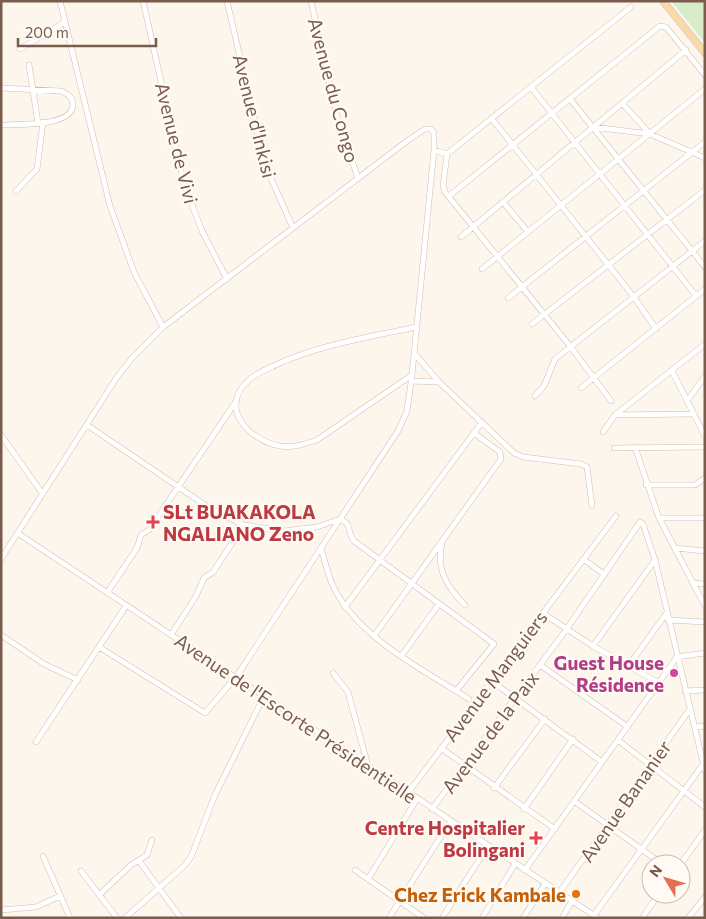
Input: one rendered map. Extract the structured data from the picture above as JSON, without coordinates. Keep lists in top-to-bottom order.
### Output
{
  "streets": {
    "street": [
      "Avenue du Congo",
      "Avenue d'Inkisi",
      "Avenue de Vivi",
      "Avenue Manguiers",
      "Avenue de l'Escorte Présidentielle",
      "Avenue de la Paix",
      "Avenue Bananier"
    ]
  },
  "crossings": [
    ["Avenue Manguiers", "Avenue de l'Escorte Présidentielle"],
    ["Avenue de l'Escorte Présidentielle", "Avenue de la Paix"],
    ["Avenue de l'Escorte Présidentielle", "Avenue Bananier"],
    ["Avenue de la Paix", "Avenue Bananier"]
  ],
  "places": {
    "health": ["SLt BUAKAKOLA NGALIANO Zeno", "Centre Hospitalier Bolingani"],
    "other": ["Guest House Résidence", "Chez Erick Kambale"]
  },
  "scale_bar": "200 m",
  "north": "top left"
}
